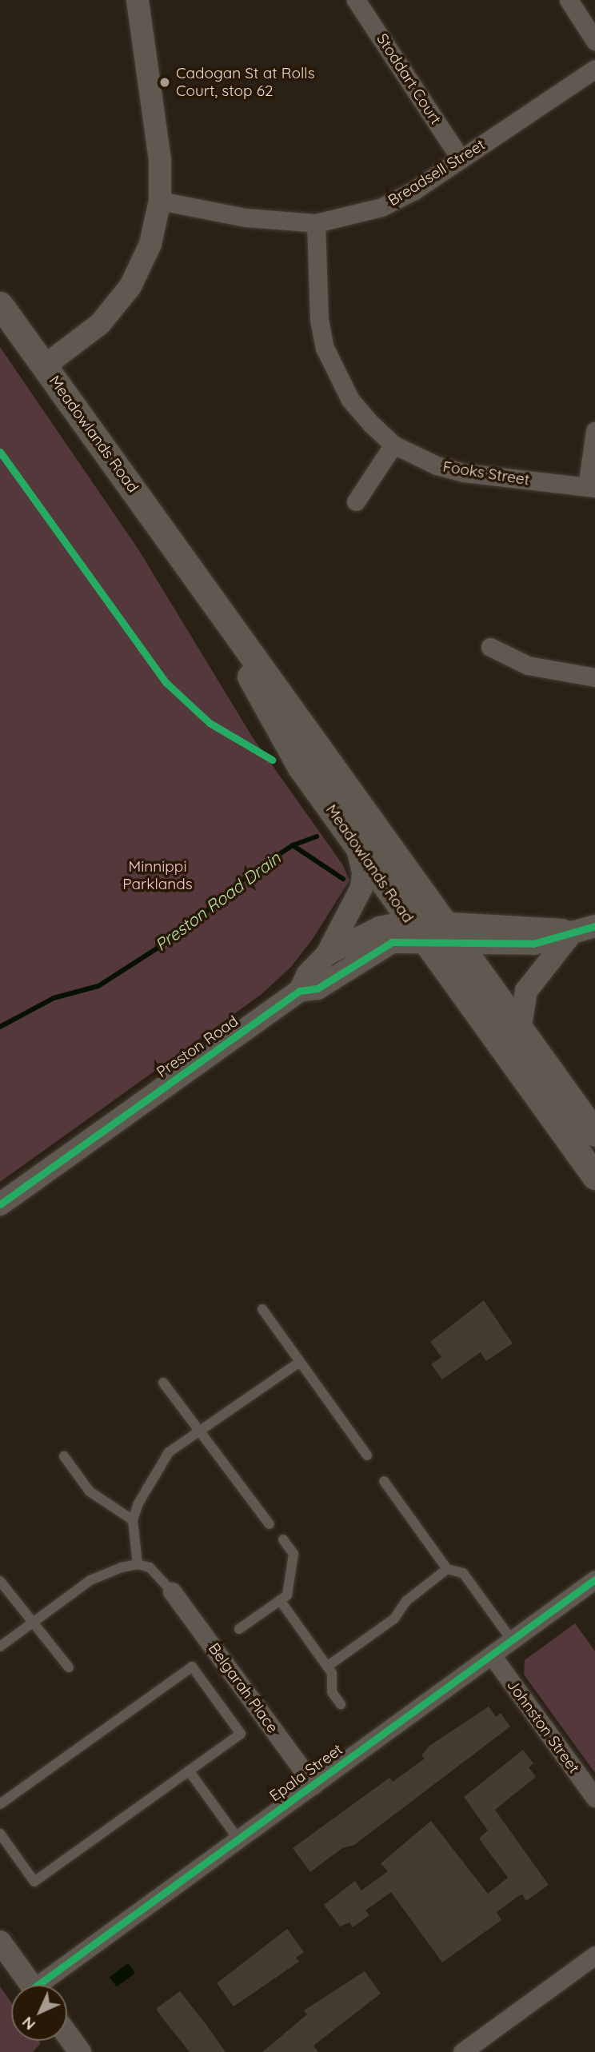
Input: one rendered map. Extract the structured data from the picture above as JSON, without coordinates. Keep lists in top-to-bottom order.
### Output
{
  "streets": {
    "main road": ["Meadowlands Road"],
    "street": [
      "Stoddart Court",
      "Breadsell Street",
      "Fooks Street",
      "Preston Road",
      "Belgarah Place",
      "Johnston Street",
      "Epala Street"
    ]
  },
  "crossings": [
    ["Stoddart Court", "Breadsell Street"],
    ["Breadsell Street", "Fooks Street"],
    ["Meadowlands Road", "Preston Road"],
    ["Belgarah Place", "Epala Street"],
    ["Johnston Street", "Epala Street"]
  ],
  "water": ["Preston Road Drain"],
  "parks": ["Minnippi Parklands"],
  "places": ["Cadogan St at Rolls Court, stop 62"],
  "north": "bottom left"
}
